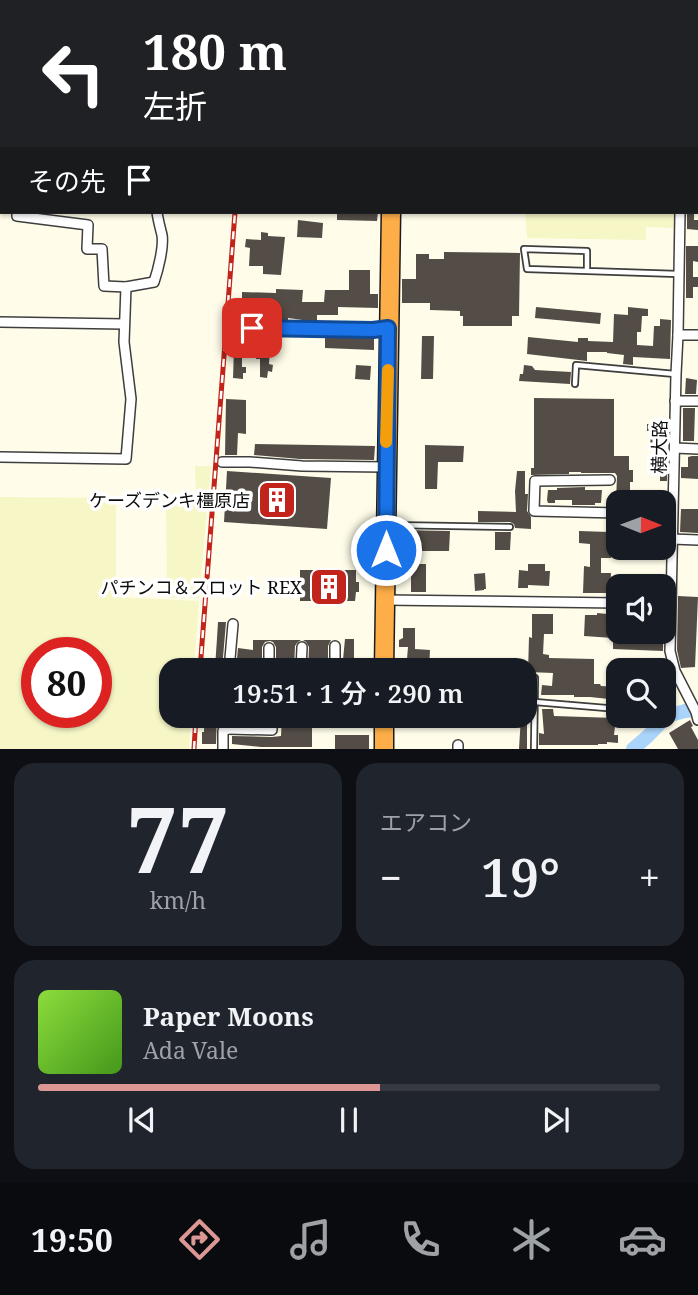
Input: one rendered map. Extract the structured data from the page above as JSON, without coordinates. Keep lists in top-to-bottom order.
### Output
{
  "streets": {
    "street": ["横大路"]
  },
  "places": {
    "building": ["ケーズデンキ橿原店", "パチンコ＆スロット REX"]
  },
  "north": "right",
  "page": {
    "turn": ["180 m", "左折"],
    "then": "その先",
    "limit": "80",
    "trip": "19:51 · 1 分 · 290 m",
    "tile": [
      ["77", "km/h"],
      "エアコン"
    ],
    "heat": ["−", "19°", "+"],
    "song": ["Paper Moons", "Ada Vale"],
    "tabs": "19:50"
  }
}
